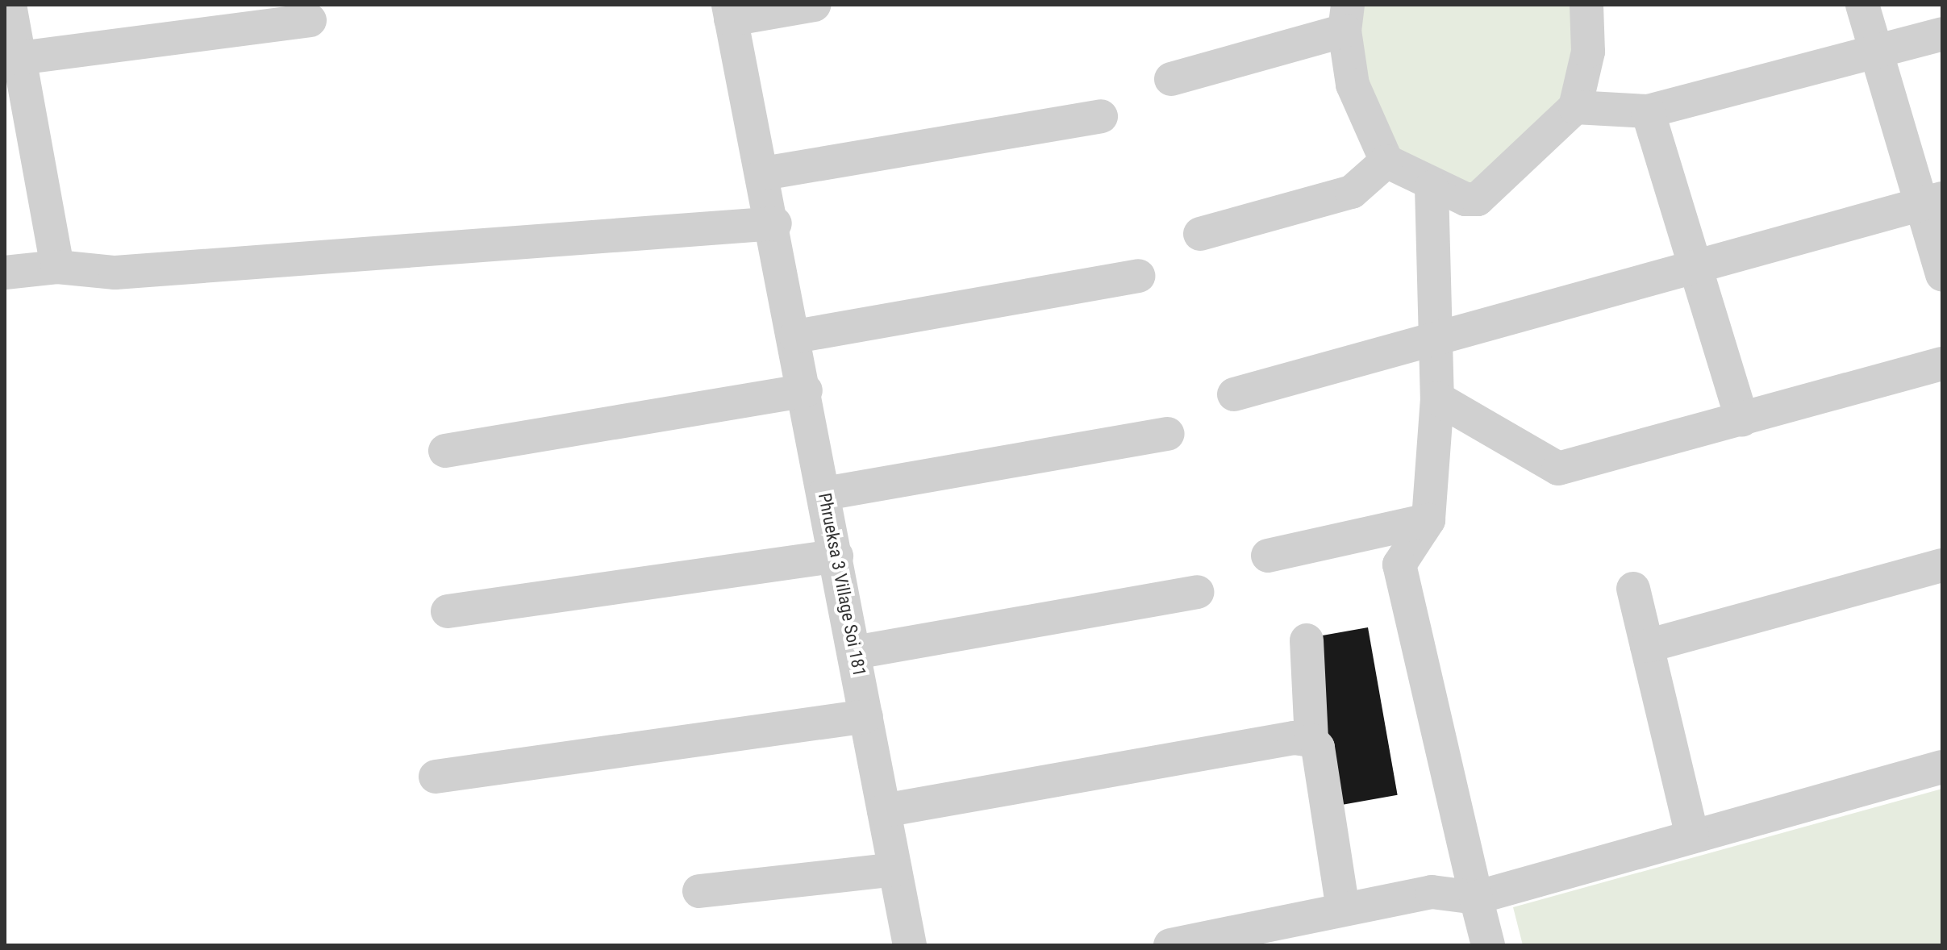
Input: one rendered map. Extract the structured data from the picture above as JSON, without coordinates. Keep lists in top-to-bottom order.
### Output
{
  "streets": {
    "street": ["Phrueksa 3 Village Soi 181"]
  }
}
